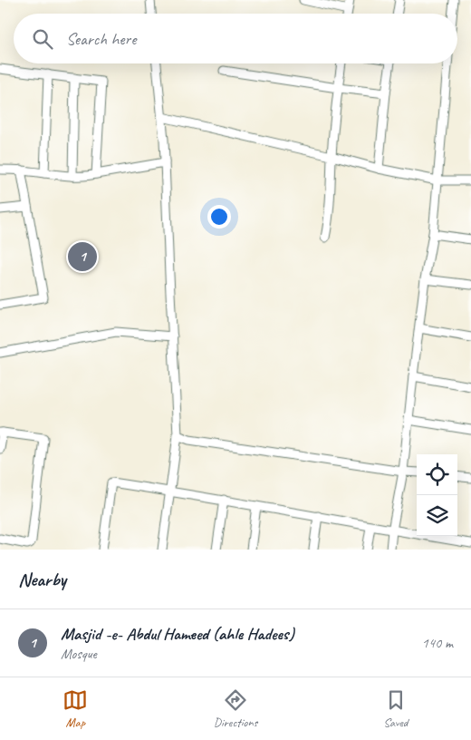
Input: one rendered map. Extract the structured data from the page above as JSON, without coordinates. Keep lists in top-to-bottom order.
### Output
{
  "page": {
    "search": "Search here",
    "pins": "1",
    "heading": "Nearby",
    "list": [
      {
        "mark": "1",
        "name": "Masjid -e- Abdul Hameed (ahle Hadees)",
        "note": "Mosque",
        "value": "140 m"
      }
    ],
    "nav": ["Map", "Directions", "Saved"]
  }
}
